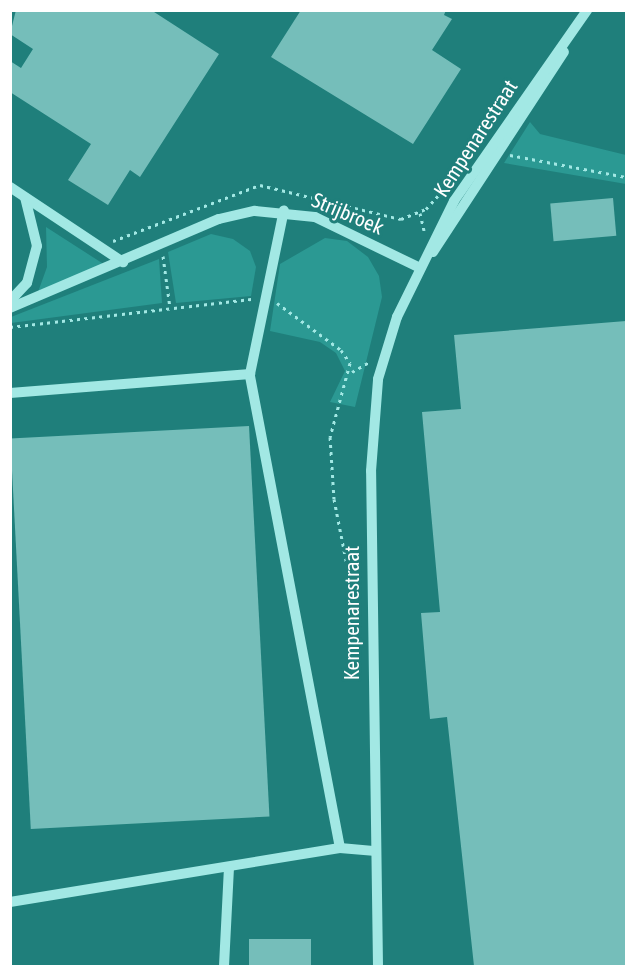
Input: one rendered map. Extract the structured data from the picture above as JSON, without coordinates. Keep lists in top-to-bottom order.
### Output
{
  "streets": {
    "street": ["Kempenarestraat", "Strijbroek"]
  },
  "crossings": [
    ["Kempenarestraat", "Strijbroek"]
  ]
}
